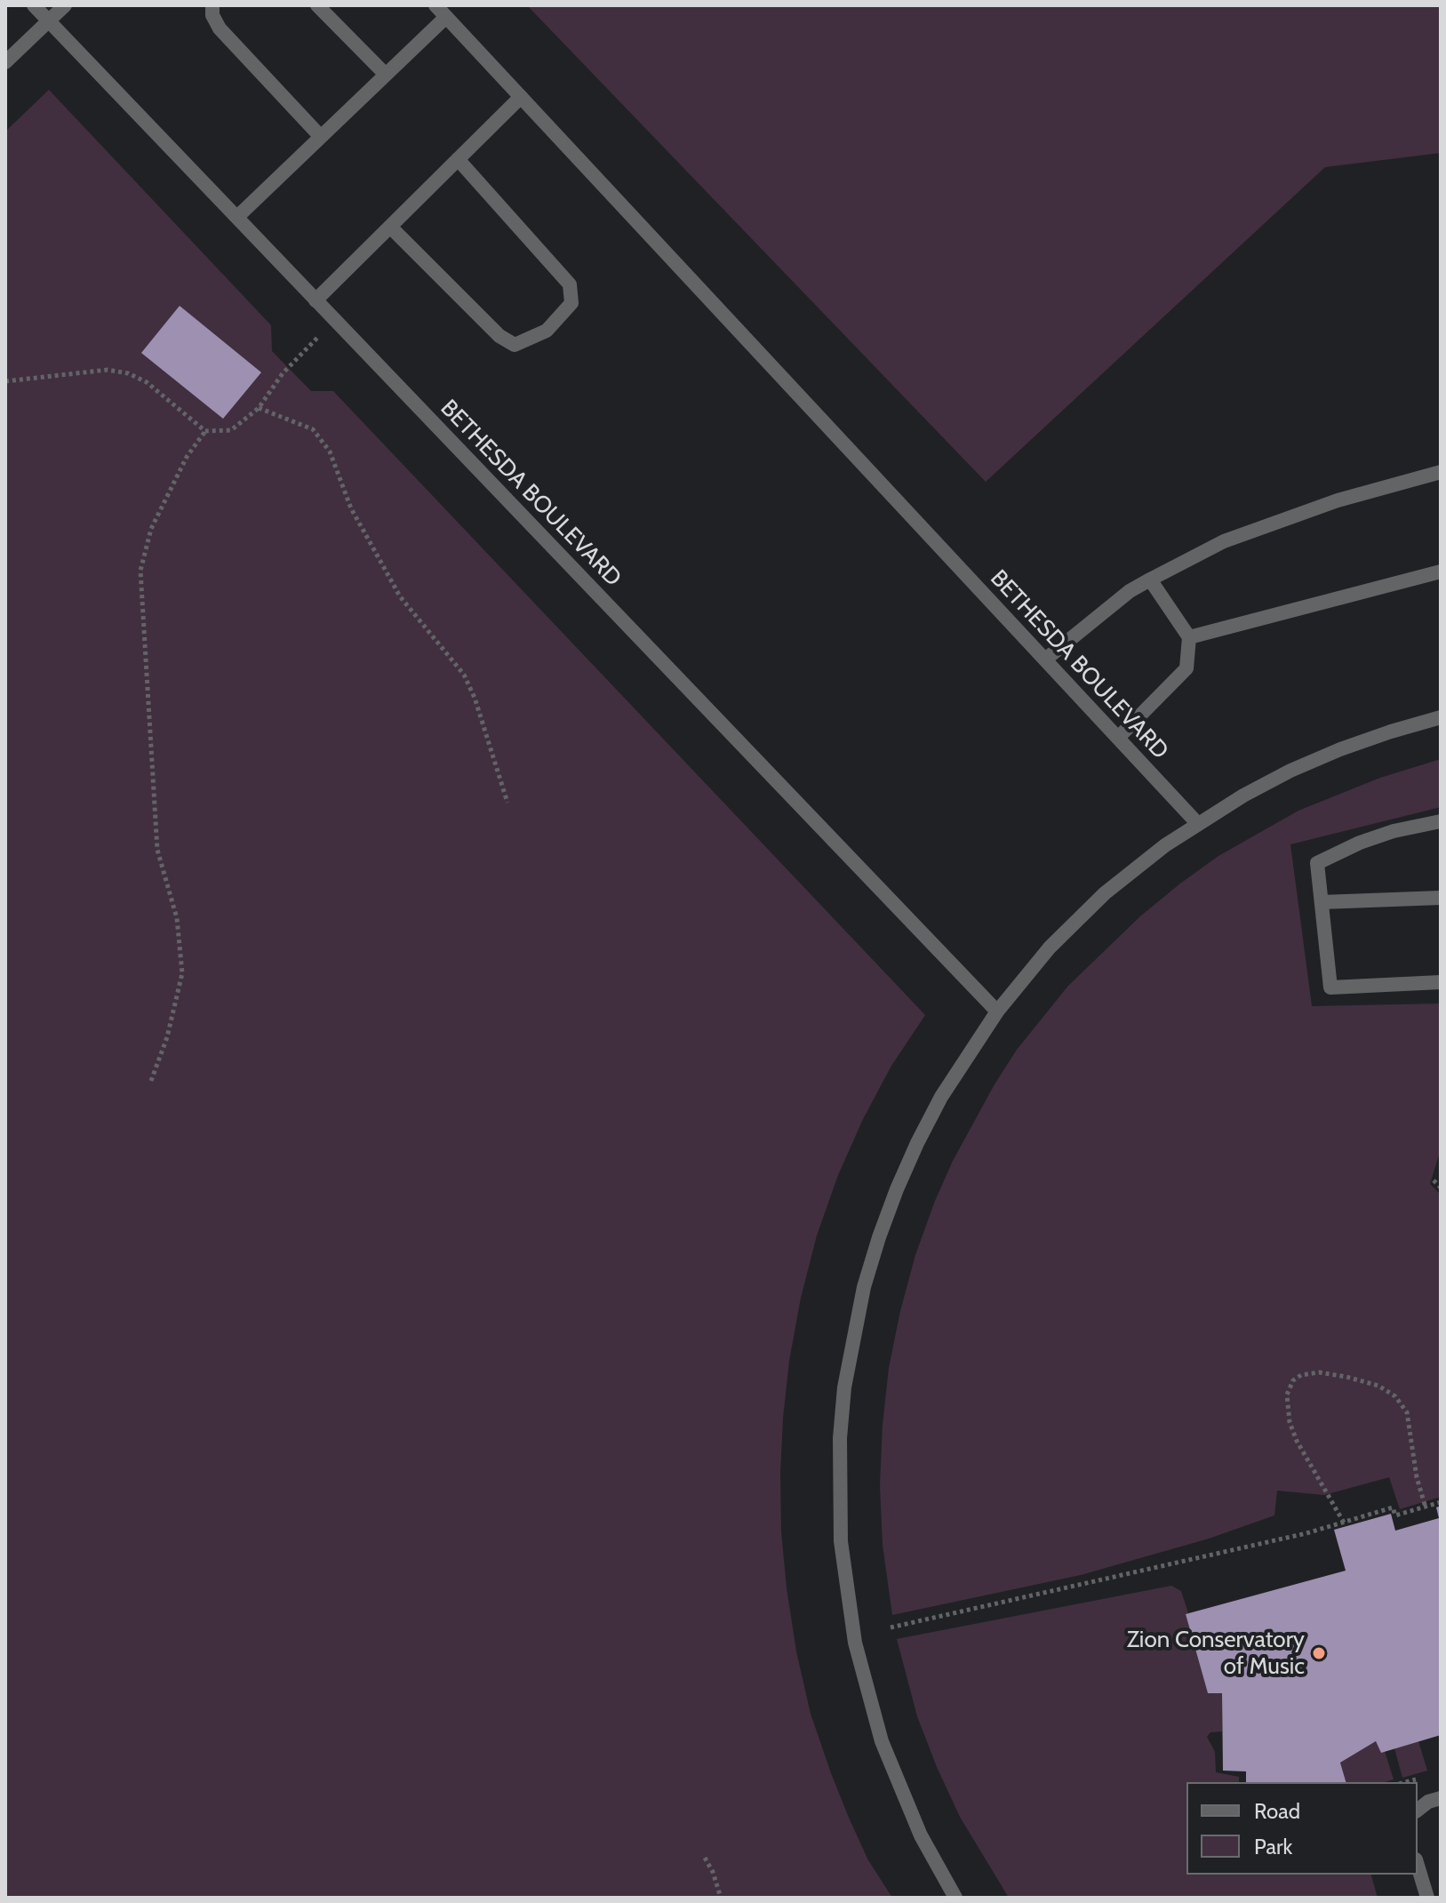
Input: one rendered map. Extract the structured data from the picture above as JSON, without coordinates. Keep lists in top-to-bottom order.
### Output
{
  "streets": {
    "street": ["BETHESDA BOULEVARD"]
  },
  "places": ["Zion Conservatory of Music"],
  "legend": ["Road", "Park"]
}
